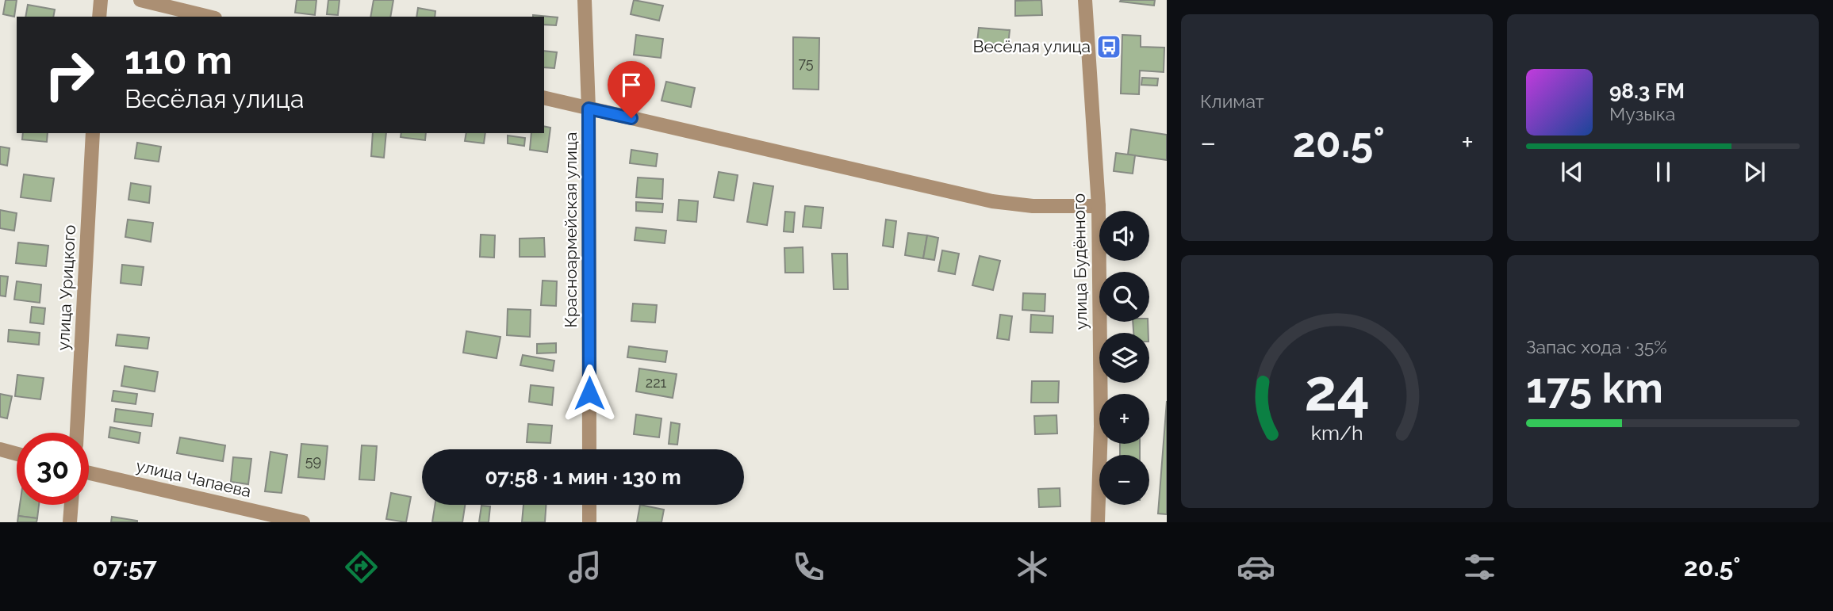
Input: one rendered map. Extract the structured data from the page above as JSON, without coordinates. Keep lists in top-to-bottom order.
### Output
{
  "streets": {
    "street": [
      "Красноармейская улица",
      "улица Будённого",
      "улица Урицкого",
      "улица Чапаева"
    ]
  },
  "places": {
    "bus stop": ["Весёлая улица"]
  },
  "house_numbers": ["75", "221", "59"],
  "page": {
    "tile": [
      "Климат",
      ["Запас хода · 35%", "175 km"]
    ],
    "turn": ["110 m", "Весёлая улица"],
    "song": ["98.3 FM", "Музыка"],
    "heat": ["−", "20.5°", "+"],
    "map_buttons": ["+", "−"],
    "limit": "30",
    "trip": "07:58 · 1 мин · 130 m",
    "tabs": ["07:57", "20.5°"],
    "gauge": ["24", "km/h"]
  }
}
